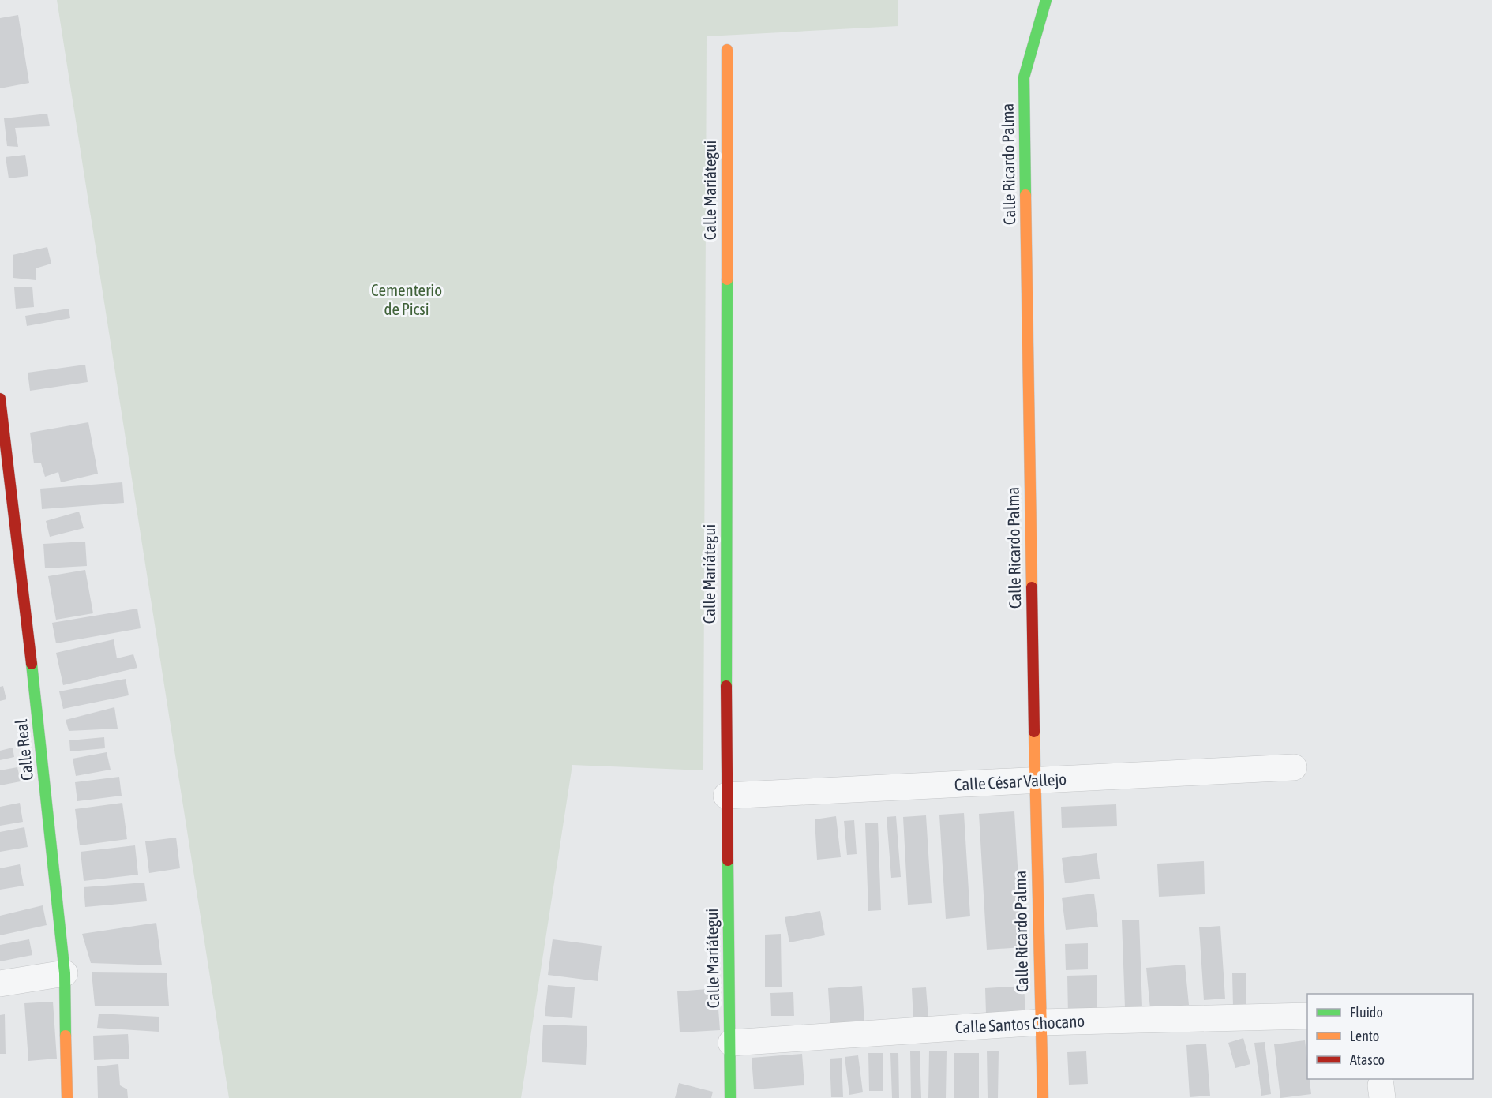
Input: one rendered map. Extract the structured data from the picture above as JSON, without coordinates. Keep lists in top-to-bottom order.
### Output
{
  "streets": {
    "street": [
      "Calle Ricardo Palma",
      "Calle Mariátegui",
      "Calle Real",
      "Calle César Vallejo",
      "Calle Santos Chocano"
    ]
  },
  "crossings": [
    ["Calle Ricardo Palma", "Calle César Vallejo"],
    ["Calle Ricardo Palma", "Calle Santos Chocano"],
    ["Calle Mariátegui", "Calle César Vallejo"],
    ["Calle Mariátegui", "Calle Santos Chocano"]
  ],
  "parks": ["Cementerio de Picsi"],
  "legend": ["Fluido", "Lento", "Atasco"]
}
